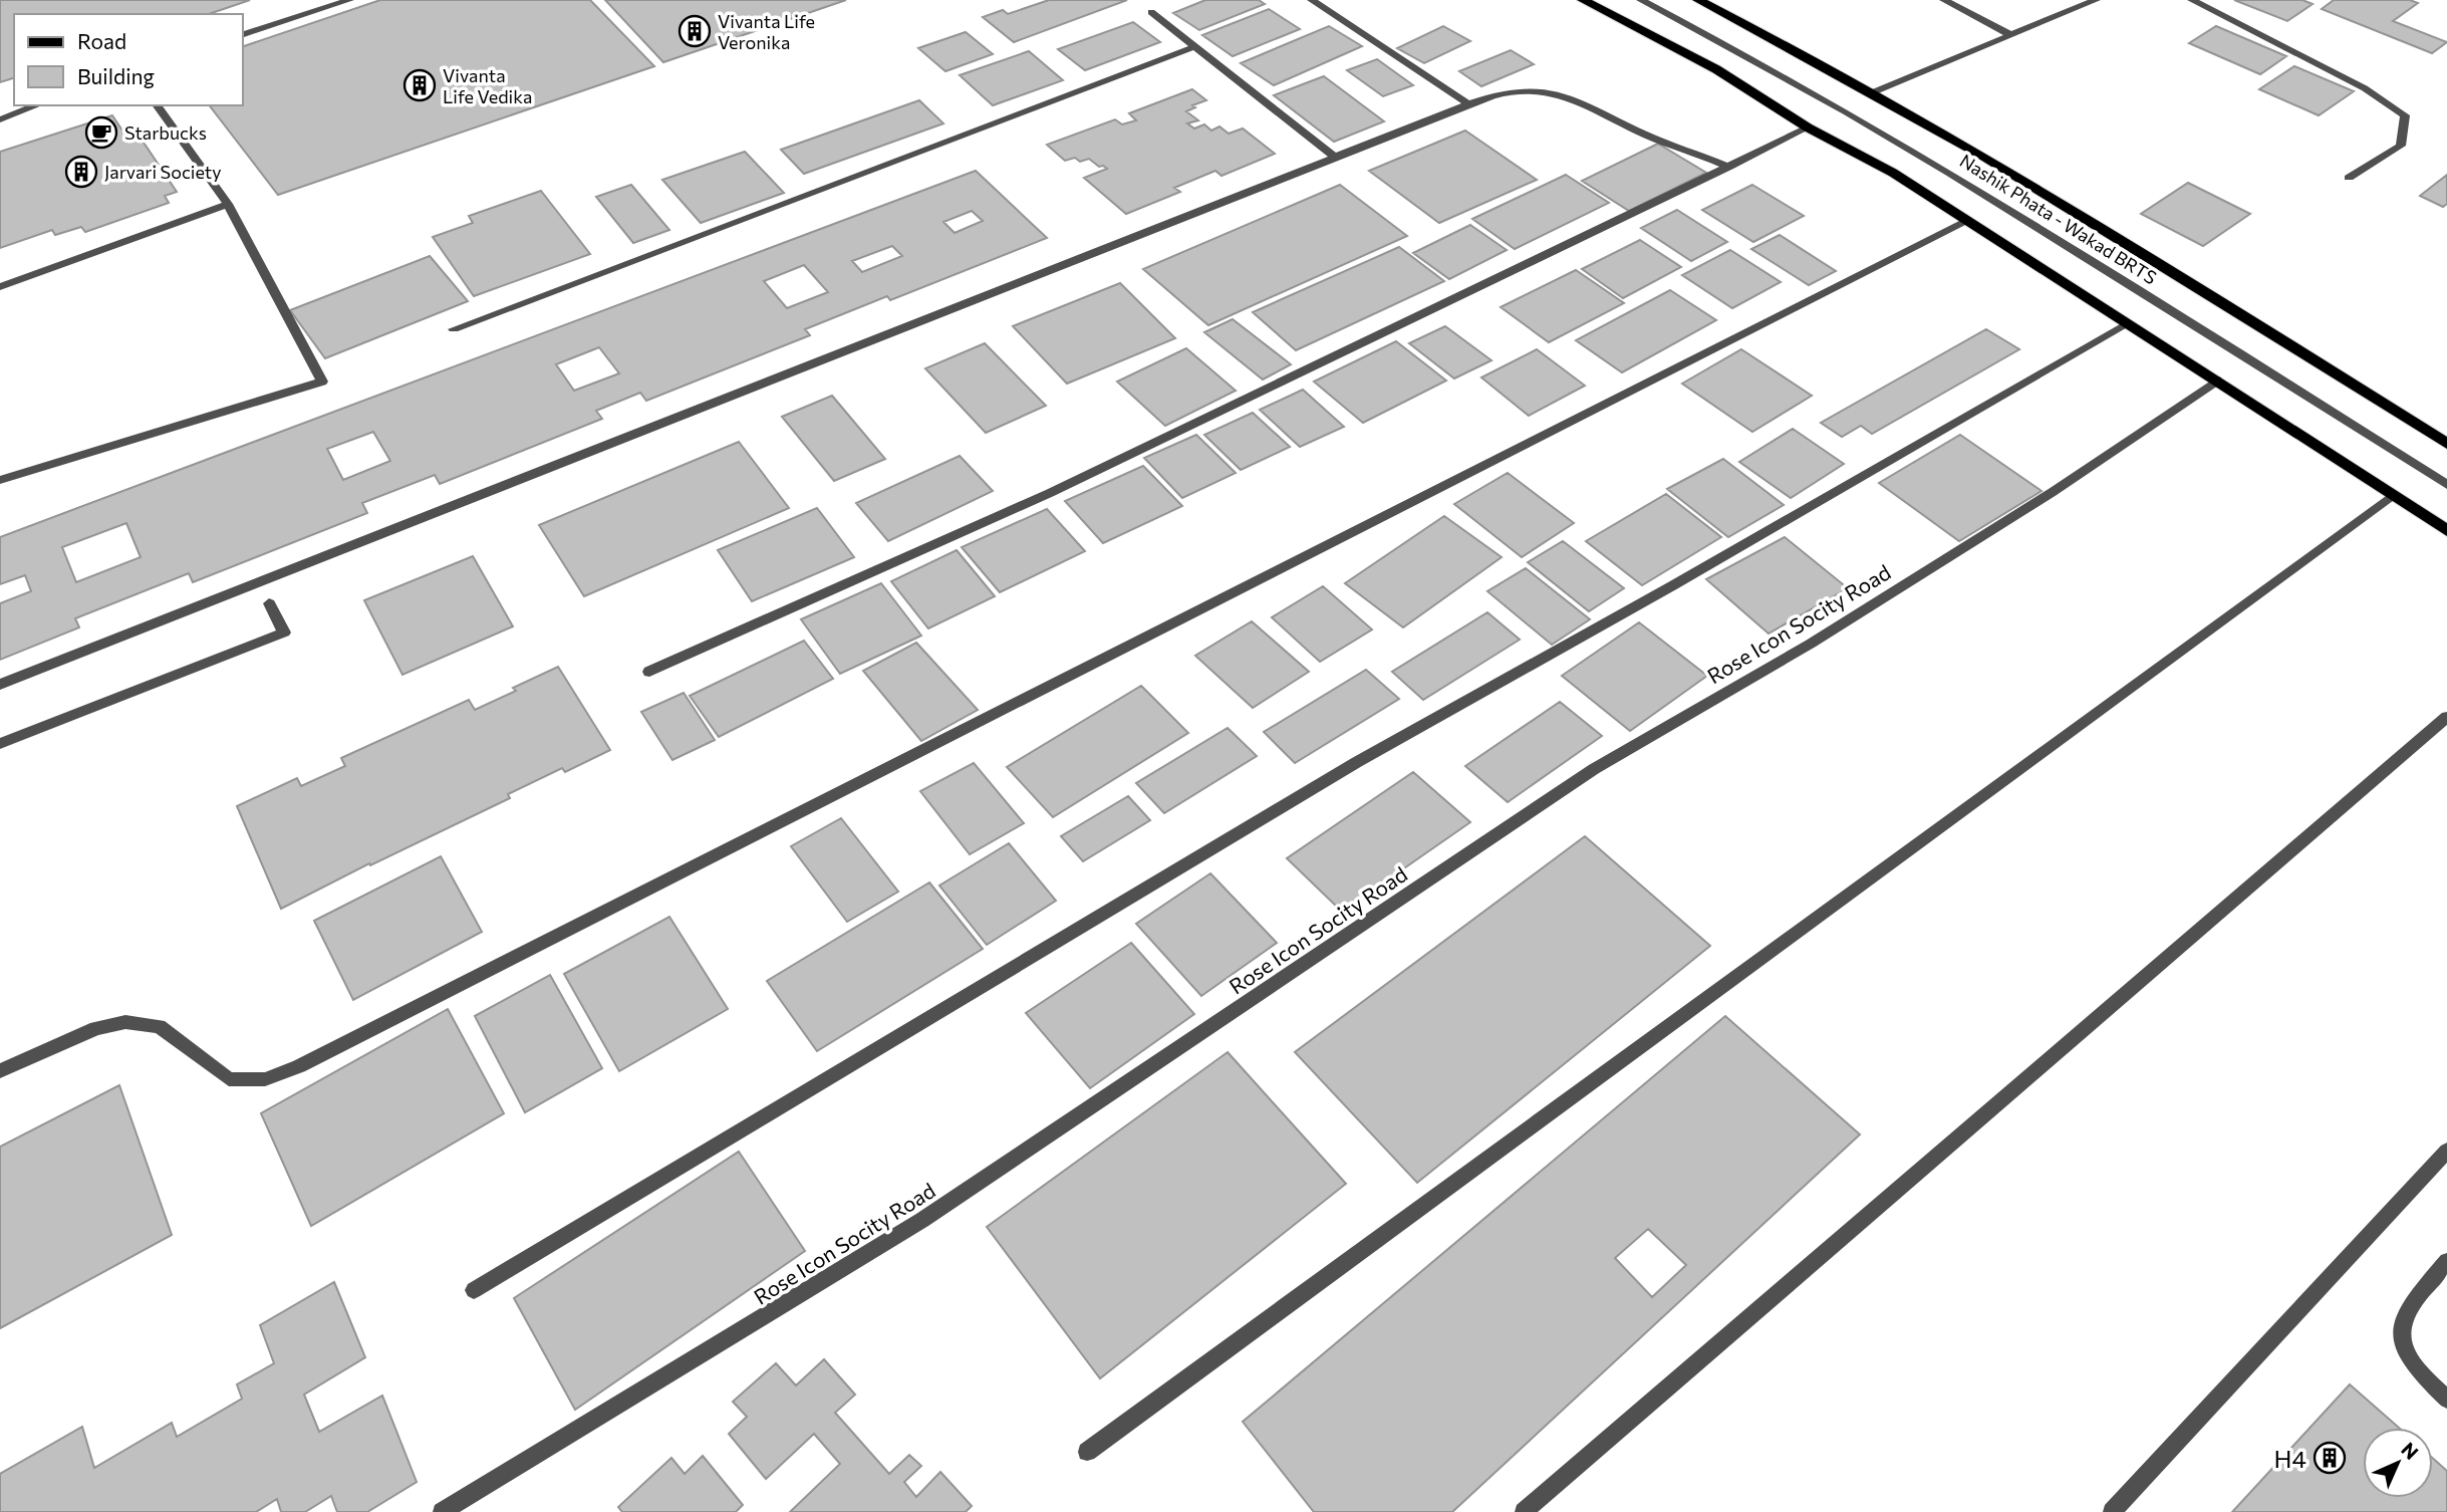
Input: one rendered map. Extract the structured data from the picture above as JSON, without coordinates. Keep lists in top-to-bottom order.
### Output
{
  "streets": {
    "street": ["Nashik Phata - Wakad BRTS", "Rose Icon Socity Road"]
  },
  "places": {
    "building": [
      "Vivanta Life Veronika",
      "Vivanta Life Vedika",
      "Jarvari Society",
      "H4"
    ],
    "cafe": ["Starbucks"]
  },
  "legend": ["Road", "Building"],
  "north": "top right"
}
